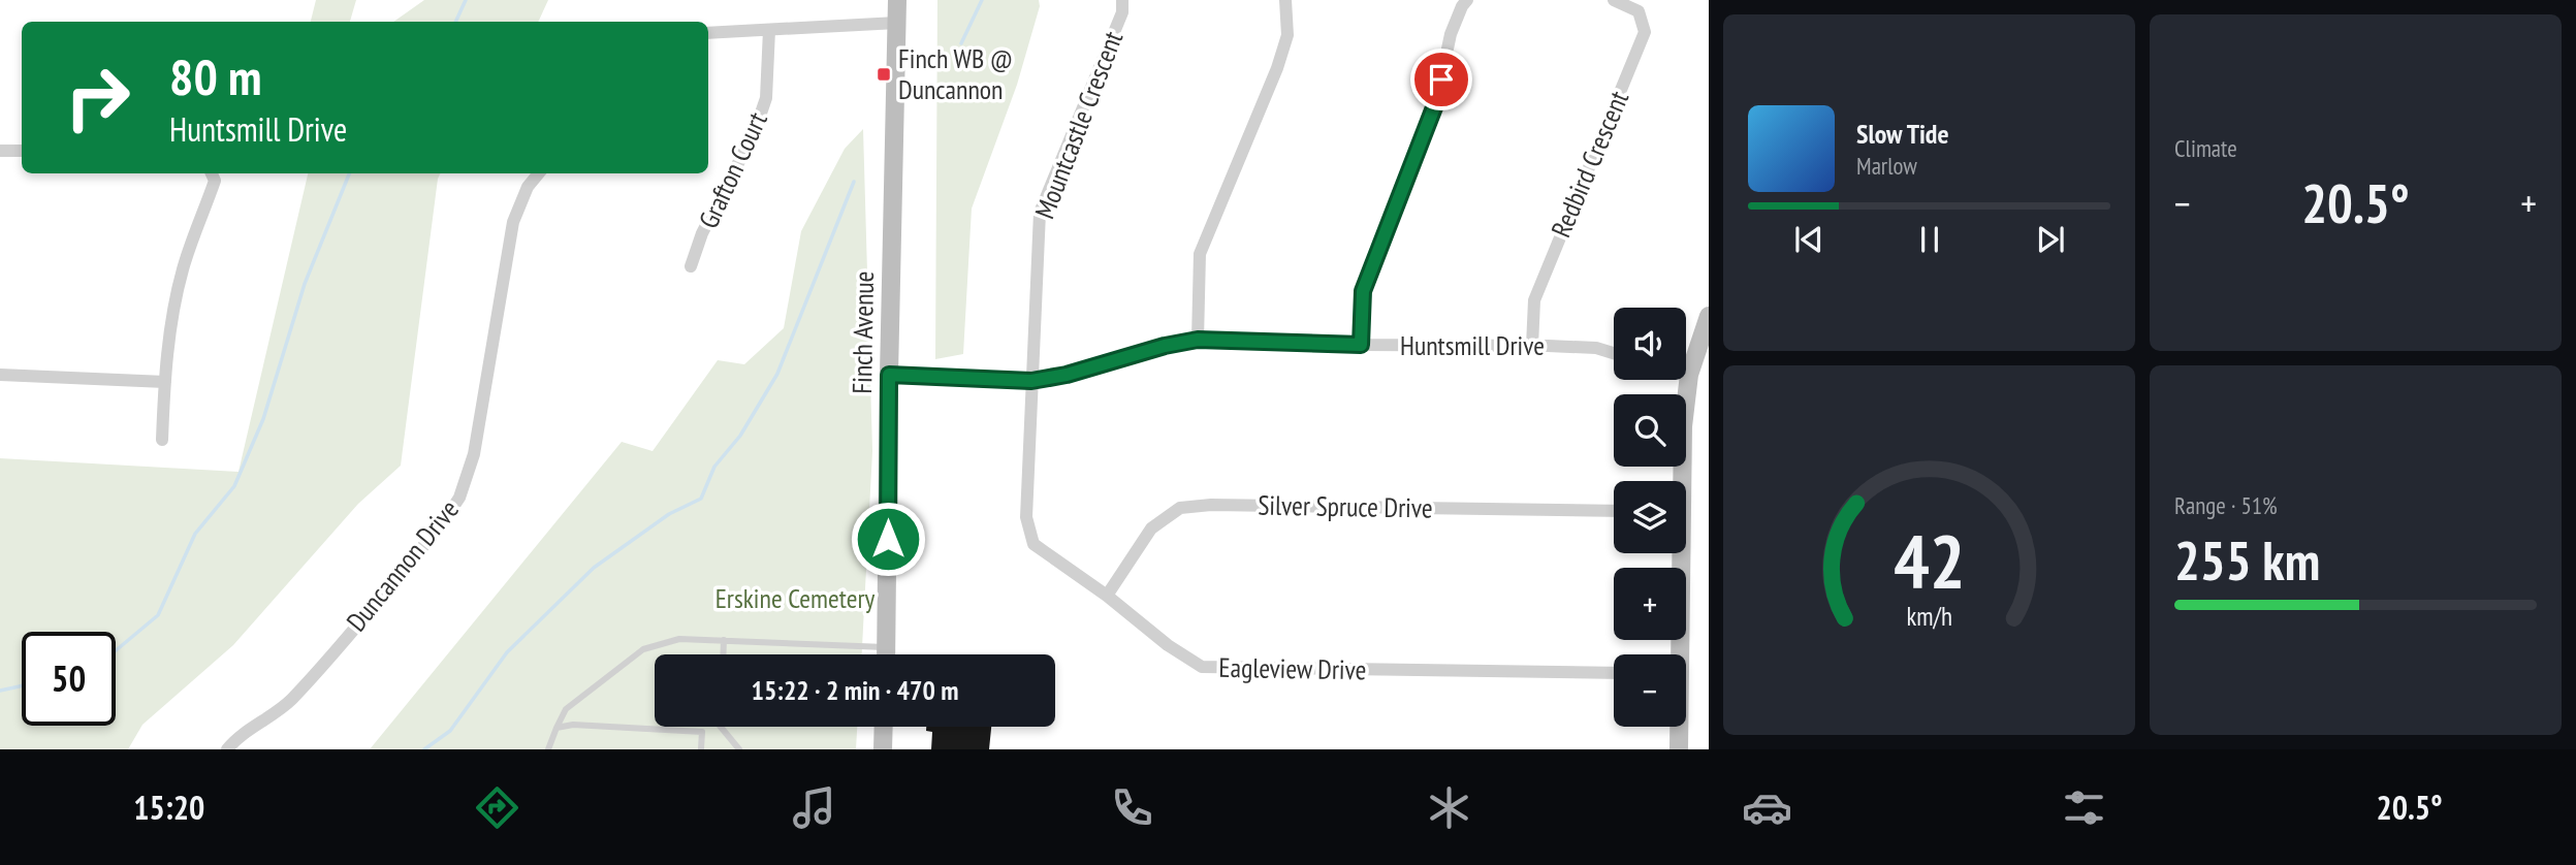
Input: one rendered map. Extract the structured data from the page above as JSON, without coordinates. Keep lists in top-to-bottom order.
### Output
{
  "streets": {
    "main road": ["Finch Avenue"],
    "street": [
      "Mountcastle Crescent",
      "Redbird Crescent",
      "Grafton Court",
      "Huntsmill Drive",
      "Silver Spruce Drive",
      "Duncannon Drive",
      "Eagleview Drive"
    ]
  },
  "crossings": [
    ["Mountcastle Crescent", "Huntsmill Drive"],
    ["Mountcastle Crescent", "Eagleview Drive"],
    ["Redbird Crescent", "Huntsmill Drive"],
    ["Finch Avenue", "Huntsmill Drive"],
    ["Huntsmill Drive", "Eagleview Drive"],
    ["Silver Spruce Drive", "Eagleview Drive"]
  ],
  "parks": ["Erskine Cemetery"],
  "places": {
    "transit": ["Finch WB @ Duncannon"]
  },
  "page": {
    "tile": [
      "Climate",
      ["Range · 51%", "255 km"]
    ],
    "turn": ["80 m", "Huntsmill Drive"],
    "song": ["Slow Tide", "Marlow"],
    "heat": ["−", "20.5°", "+"],
    "map_buttons": ["+", "−"],
    "limit": "50",
    "trip": "15:22 · 2 min · 470 m",
    "tabs": ["15:20", "20.5°"],
    "gauge": ["42", "km/h"]
  }
}
